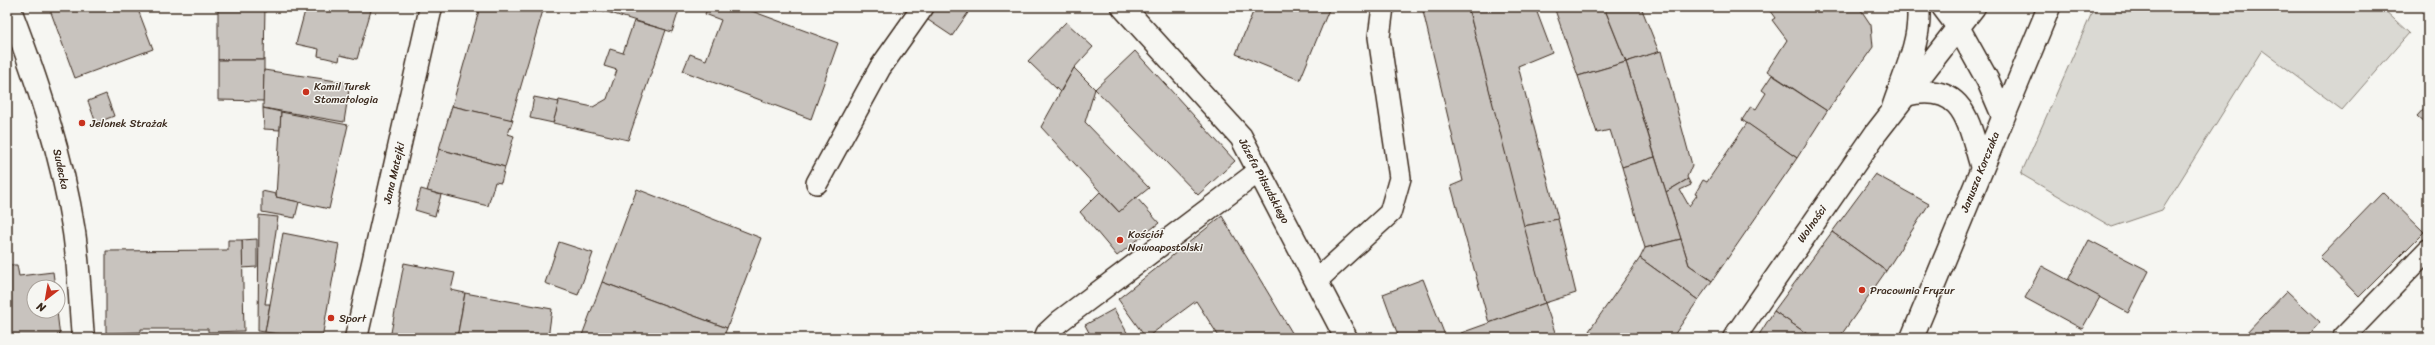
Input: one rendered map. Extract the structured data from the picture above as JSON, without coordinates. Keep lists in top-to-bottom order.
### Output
{
  "streets": {
    "street": [
      "Sudecka",
      "Janusza Korczaka",
      "Jana Matejki",
      "Józefa Piłsudskiego",
      "Wolności"
    ]
  },
  "places": [
    "Kamil Turek Stomatologia",
    "Jelonek Strażak",
    "Kościół Nowoapostolski",
    "Pracownia Fryzur",
    "Sport"
  ],
  "north": "bottom left"
}
